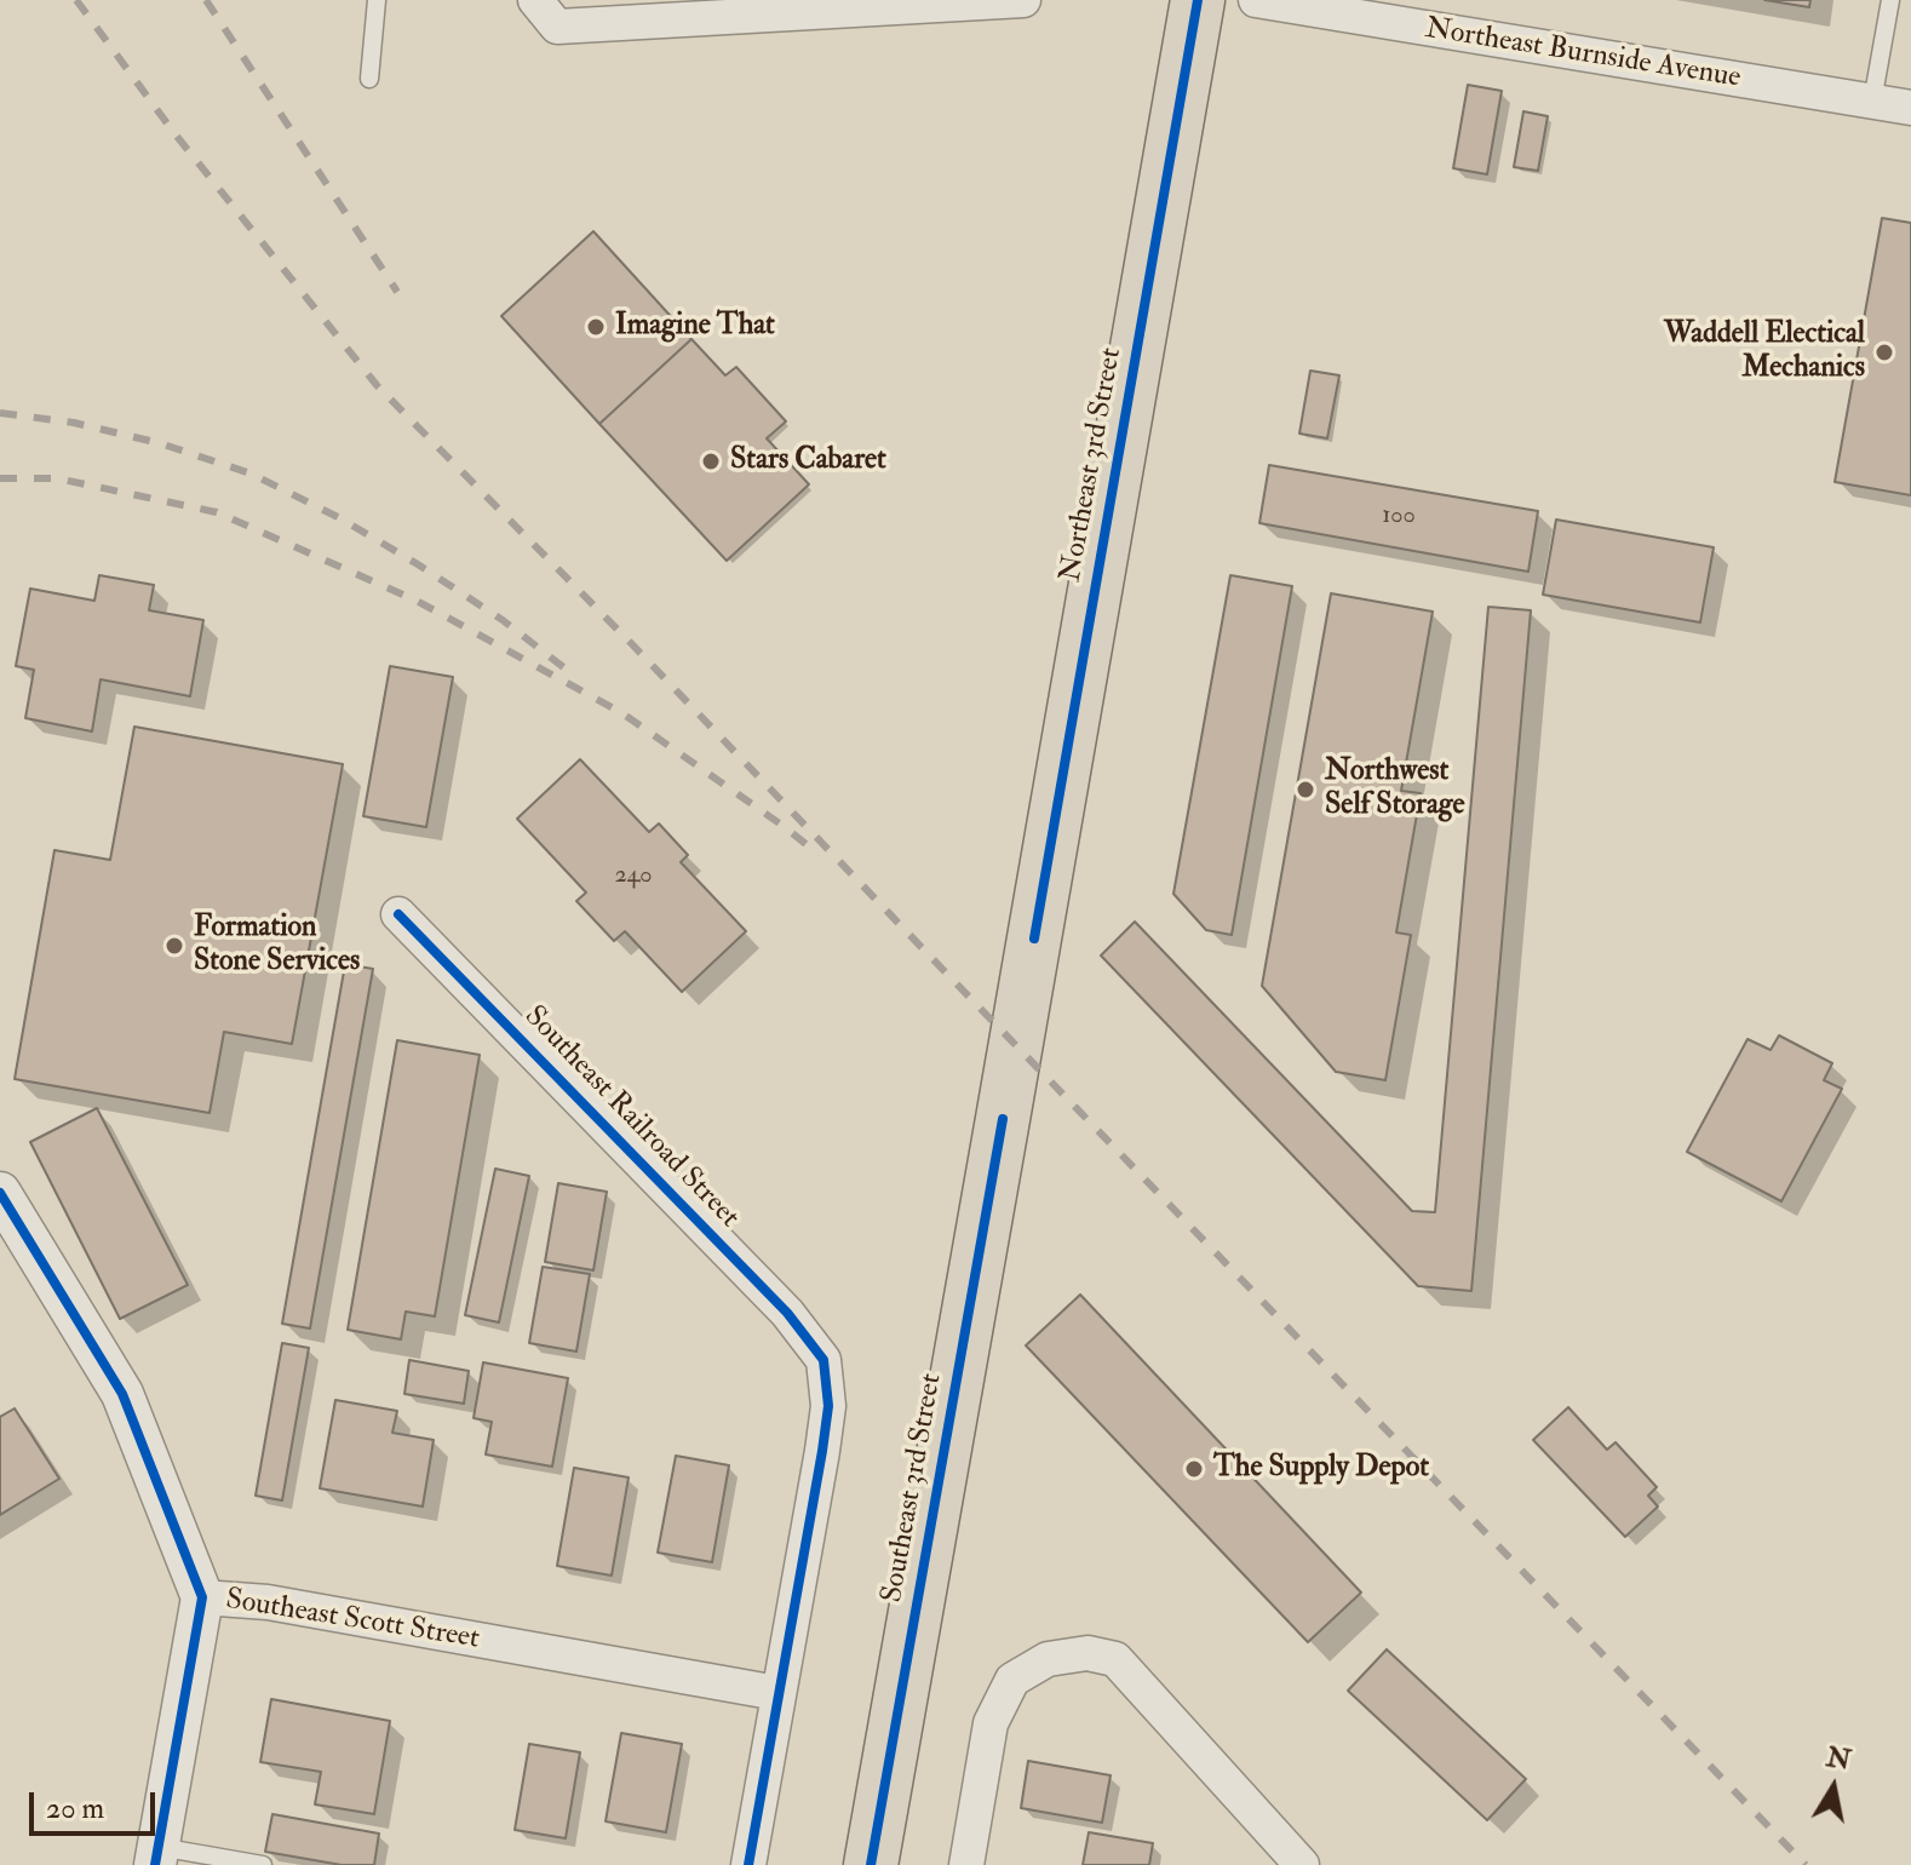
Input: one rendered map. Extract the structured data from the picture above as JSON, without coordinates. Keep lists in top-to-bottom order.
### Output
{
  "streets": {
    "main road": ["Northeast 3rd Street", "Southeast 3rd Street"],
    "street": ["Northeast Burnside Avenue", "Southeast Railroad Street", "Southeast Scott Street"]
  },
  "crossings": [
    ["Northeast 3rd Street", "Southeast 3rd Street"],
    ["Southeast Railroad Street", "Southeast Scott Street"]
  ],
  "places": [
    "Imagine That",
    "Waddell Electical Mechanics",
    "Stars Cabaret",
    "Northwest Self Storage",
    "Formation Stone Services",
    "The Supply Depot"
  ],
  "house_numbers": ["100", "240"],
  "scale_bar": "20 m",
  "north": "top"
}
